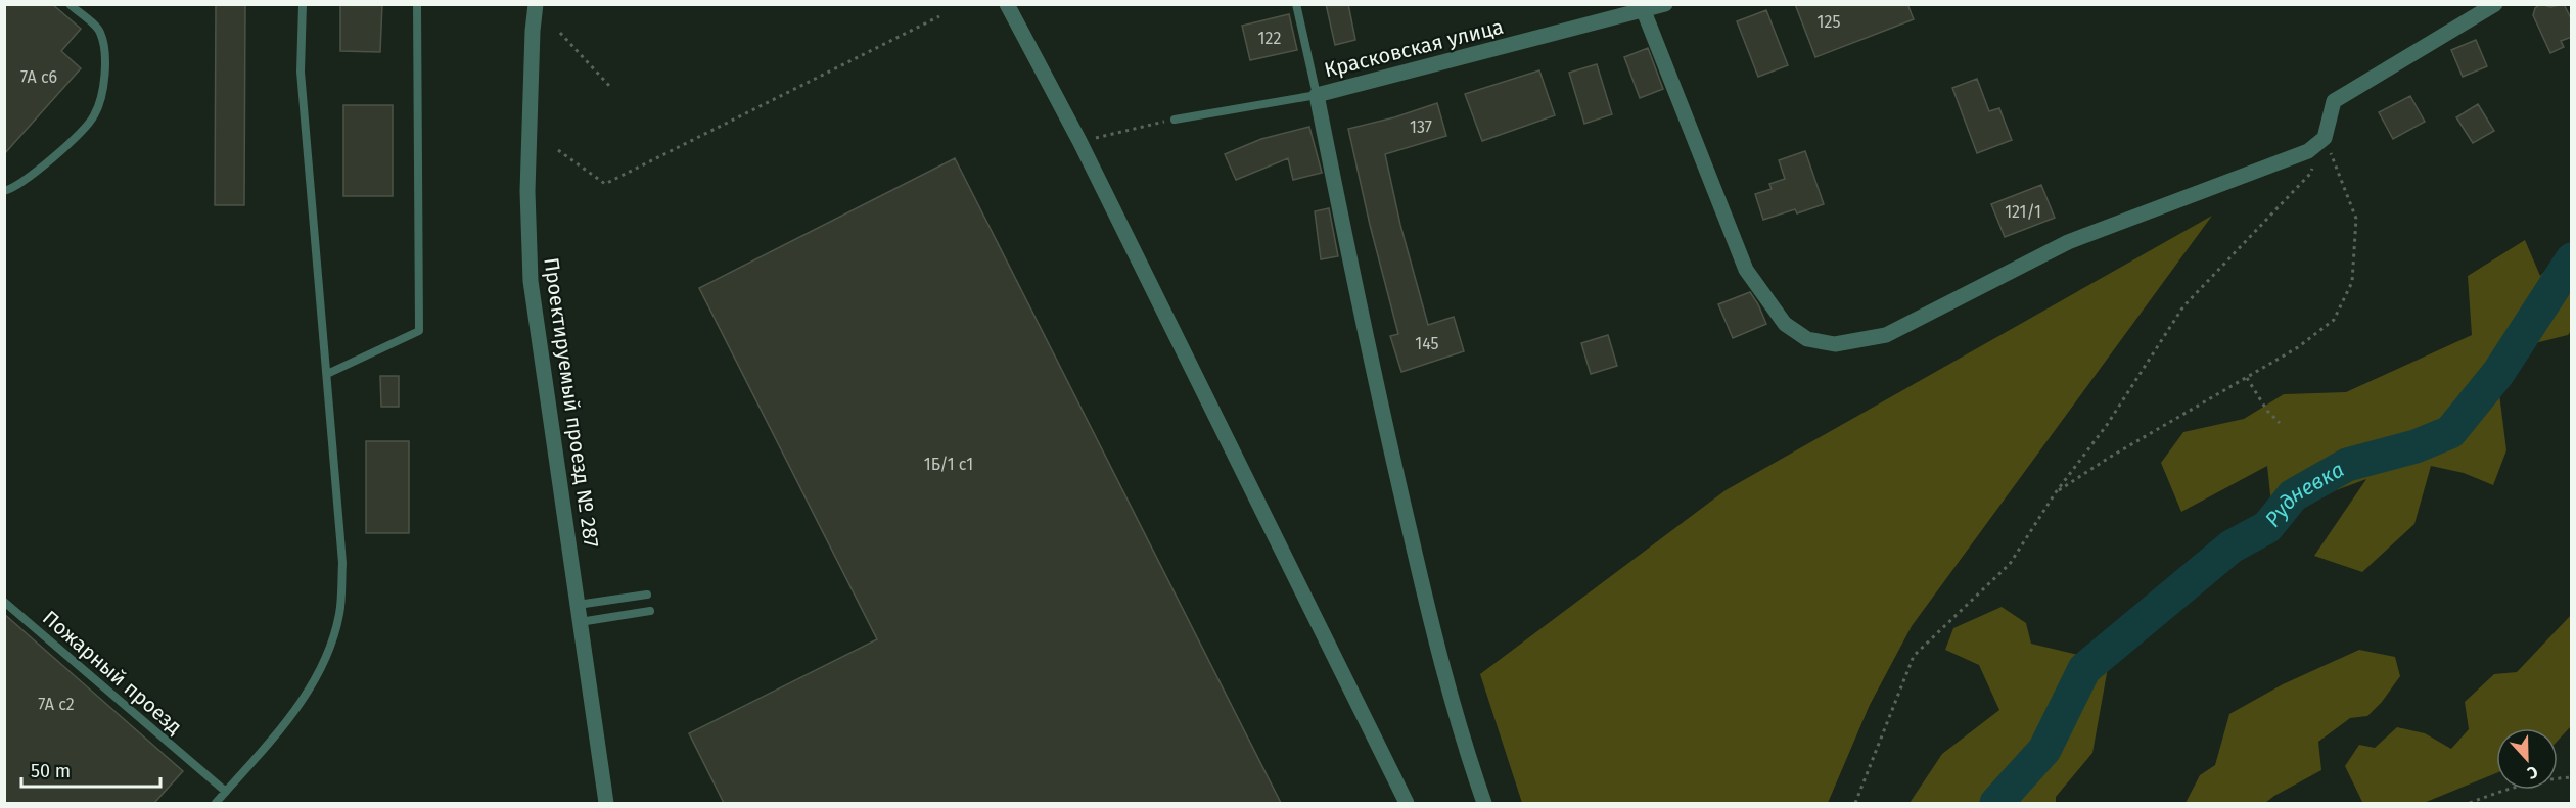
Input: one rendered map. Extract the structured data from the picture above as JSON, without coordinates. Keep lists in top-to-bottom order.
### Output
{
  "streets": {
    "street": ["Красковская улица", "Проектируемый проезд № 287"],
    "lane": ["Пожарный проезд"]
  },
  "water": ["Рудневка"],
  "house_numbers": [
    "125",
    "122",
    "7А с6",
    "137",
    "121/1",
    "145",
    "1Б/1 с1",
    "7А с2"
  ],
  "scale_bar": "50 m",
  "north": "bottom"
}
